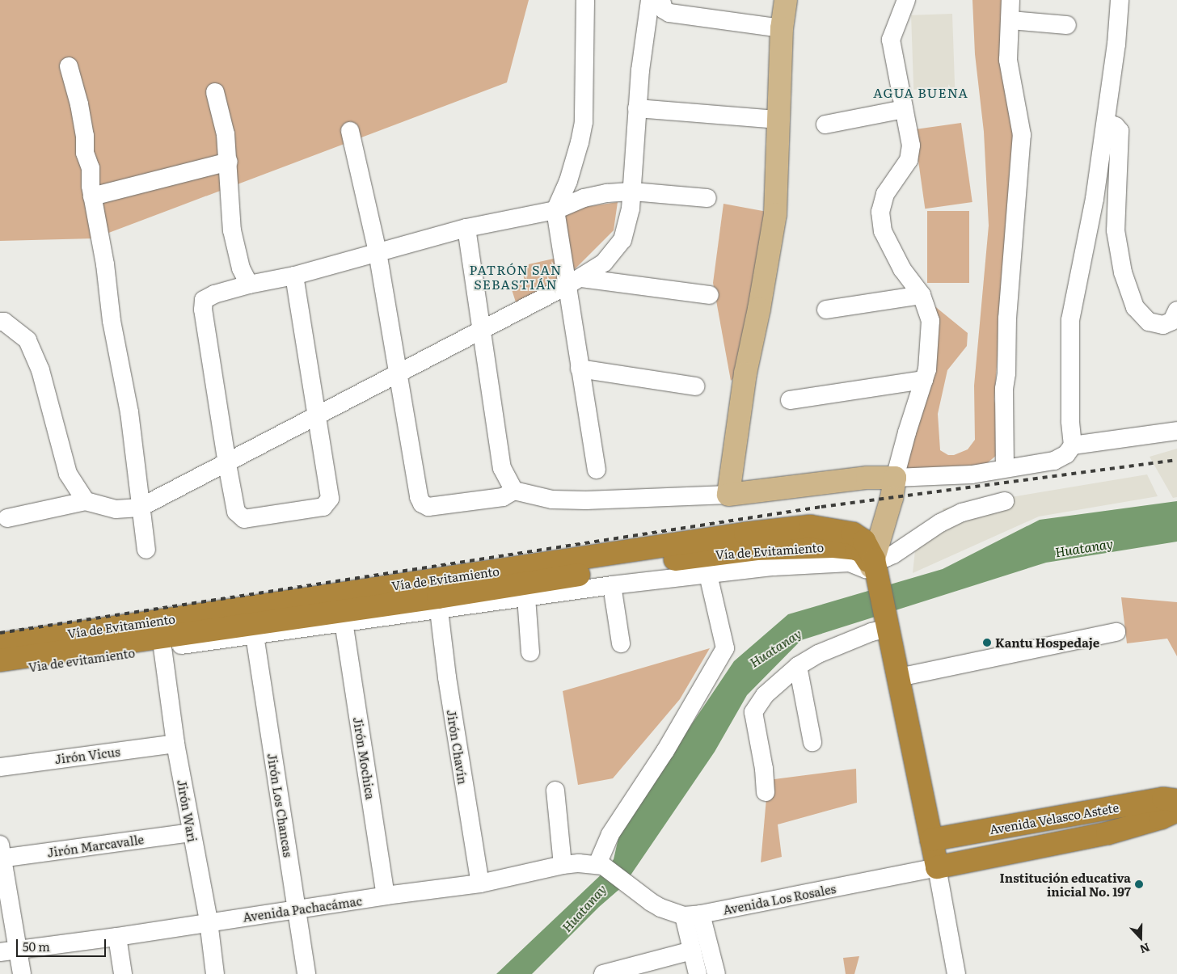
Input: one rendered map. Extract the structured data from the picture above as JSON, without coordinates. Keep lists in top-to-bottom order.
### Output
{
  "streets": {
    "highway": ["Vía de Evitamiento", "Avenida Velasco Astete"],
    "street": [
      "Via de evitamiento",
      "Jirón Chavín",
      "Jirón Vicus",
      "Jirón Mochica",
      "Jirón Los Chancas",
      "Jirón Wari",
      "Jirón Marcavalle",
      "Avenida Los Rosales",
      "Avenida Pachacámac"
    ]
  },
  "crossings": [
    ["Vía de Evitamiento", "Via de evitamiento"],
    ["Vía de Evitamiento", "Jirón Mochica"],
    ["Via de evitamiento", "Jirón Chavín"],
    ["Via de evitamiento", "Jirón Mochica"],
    ["Via de evitamiento", "Jirón Los Chancas"],
    ["Via de evitamiento", "Jirón Wari"],
    ["Jirón Chavín", "Avenida Pachacámac"],
    ["Jirón Vicus", "Jirón Wari"],
    ["Jirón Mochica", "Avenida Pachacámac"],
    ["Jirón Los Chancas", "Avenida Pachacámac"],
    ["Jirón Wari", "Jirón Marcavalle"],
    ["Jirón Wari", "Avenida Pachacámac"],
    ["Avenida Velasco Astete", "Avenida Los Rosales"]
  ],
  "districts": ["AGUA BUENA", "PATRÓN SAN SEBASTIÁN"],
  "water": ["Huatanay"],
  "places": ["Kantu Hospedaje", "Institución educativa inicial No. 197"],
  "scale_bar": "50 m",
  "north": "bottom"
}
